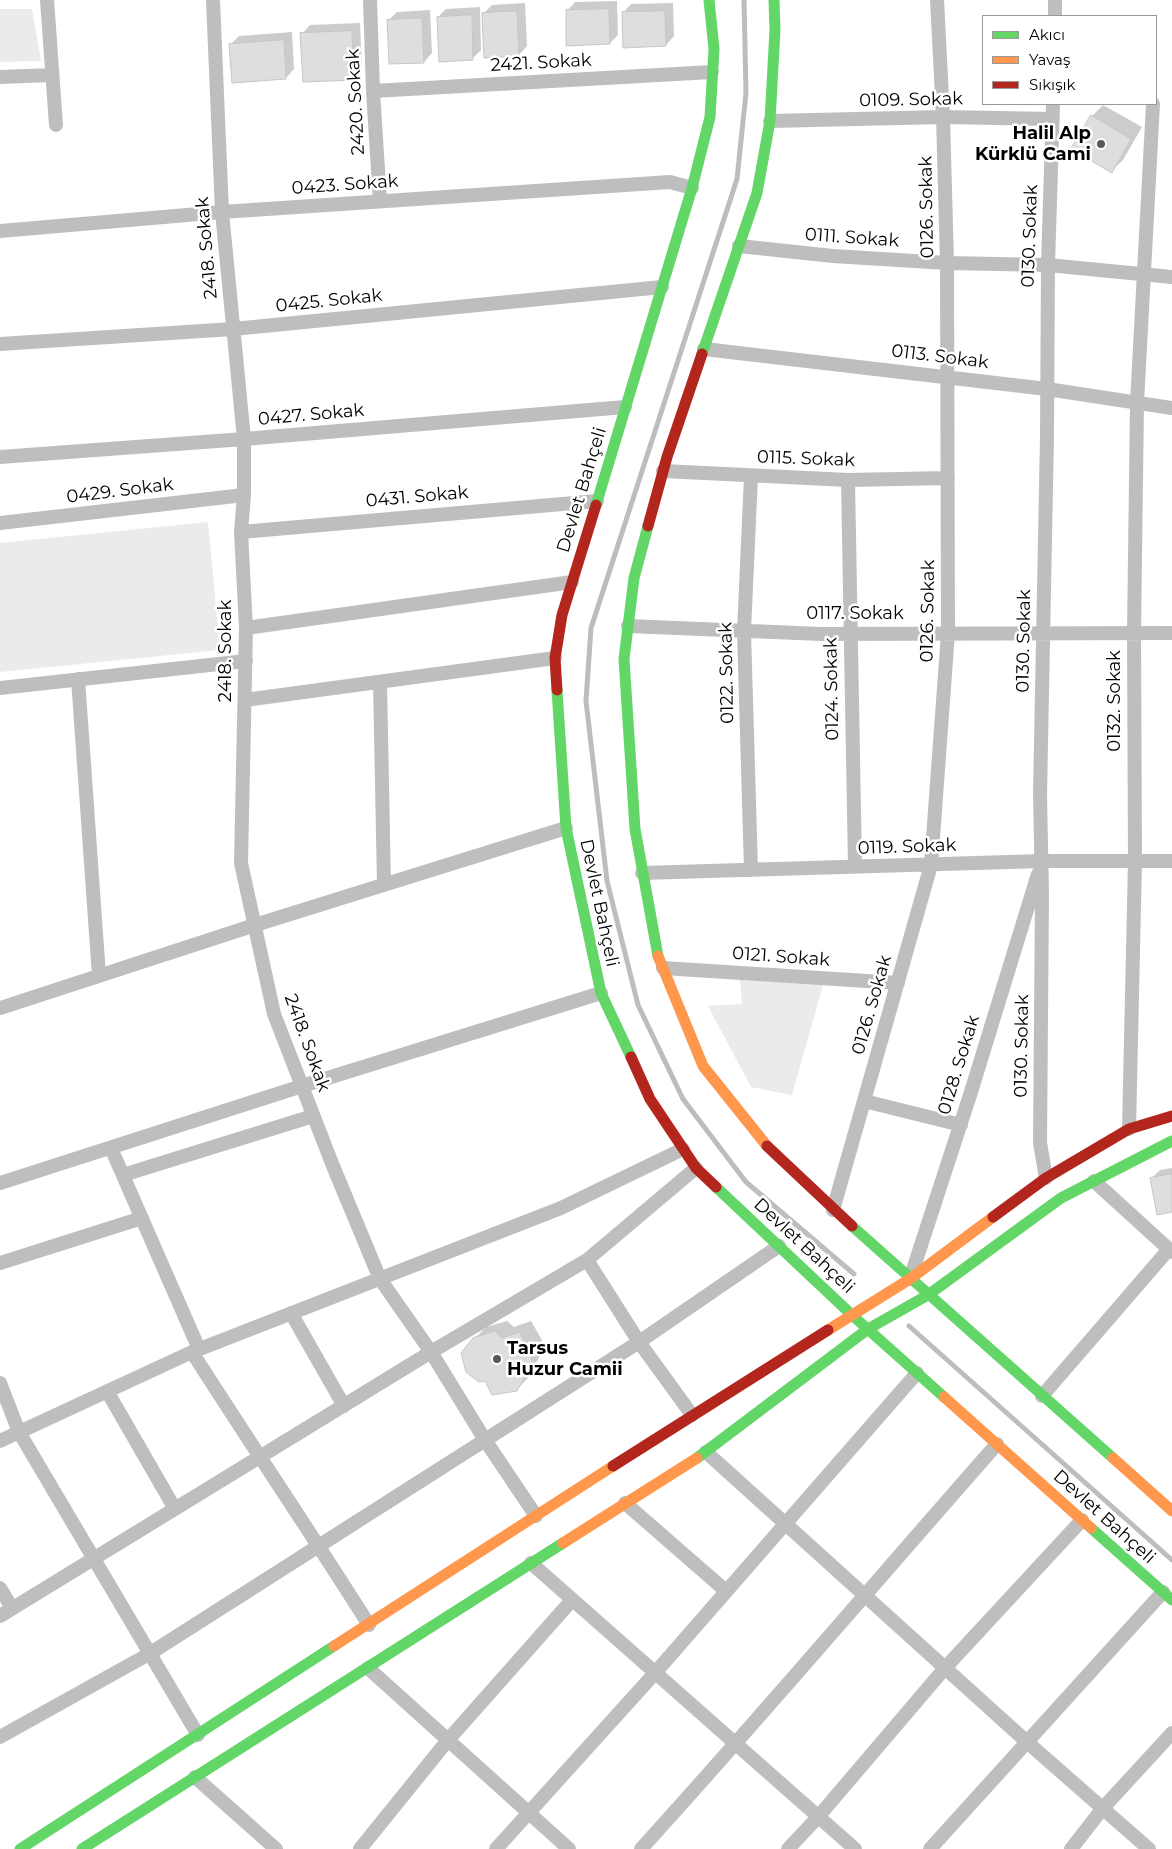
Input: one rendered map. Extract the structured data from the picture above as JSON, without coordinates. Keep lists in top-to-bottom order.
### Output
{
  "streets": {
    "street": [
      "2421. Sokak",
      "0109. Sokak",
      "2420. Sokak",
      "0423. Sokak",
      "0126. Sokak",
      "0130. Sokak",
      "0111. Sokak",
      "2418. Sokak",
      "0425. Sokak",
      "0113. Sokak",
      "0427. Sokak",
      "0115. Sokak",
      "Devlet Bahçeli",
      "0429. Sokak",
      "0431. Sokak",
      "0117. Sokak",
      "0122. Sokak",
      "0124. Sokak",
      "0132. Sokak",
      "0119. Sokak",
      "0121. Sokak",
      "0128. Sokak"
    ]
  },
  "crossings": [
    ["2421. Sokak", "2420. Sokak"],
    ["2421. Sokak", "Devlet Bahçeli"],
    ["0109. Sokak", "0126. Sokak"],
    ["0109. Sokak", "0130. Sokak"],
    ["2420. Sokak", "0423. Sokak"],
    ["0423. Sokak", "2418. Sokak"],
    ["0423. Sokak", "Devlet Bahçeli"],
    ["0126. Sokak", "0111. Sokak"],
    ["0126. Sokak", "0113. Sokak"],
    ["0126. Sokak", "0115. Sokak"],
    ["0126. Sokak", "0117. Sokak"],
    ["0126. Sokak", "0119. Sokak"],
    ["0126. Sokak", "0121. Sokak"],
    ["0130. Sokak", "0111. Sokak"],
    ["0130. Sokak", "0113. Sokak"],
    ["0130. Sokak", "0117. Sokak"],
    ["0130. Sokak", "0119. Sokak"],
    ["0130. Sokak", "0128. Sokak"],
    ["0111. Sokak", "0132. Sokak"],
    ["2418. Sokak", "0425. Sokak"],
    ["2418. Sokak", "0427. Sokak"],
    ["2418. Sokak", "0429. Sokak"],
    ["2418. Sokak", "0431. Sokak"],
    ["0425. Sokak", "Devlet Bahçeli"],
    ["0113. Sokak", "0132. Sokak"],
    ["0427. Sokak", "Devlet Bahçeli"],
    ["0115. Sokak", "0122. Sokak"],
    ["0115. Sokak", "0124. Sokak"],
    ["Devlet Bahçeli", "0431. Sokak"],
    ["0117. Sokak", "0122. Sokak"],
    ["0117. Sokak", "0124. Sokak"],
    ["0117. Sokak", "0132. Sokak"],
    ["0122. Sokak", "0119. Sokak"],
    ["0124. Sokak", "0119. Sokak"],
    ["0132. Sokak", "0119. Sokak"],
    ["0119. Sokak", "0128. Sokak"]
  ],
  "places": ["Halil Alp Kürklü Cami", "Tarsus Huzur Camii"],
  "legend": ["Akıcı", "Yavaş", "Sıkışık"]
}
